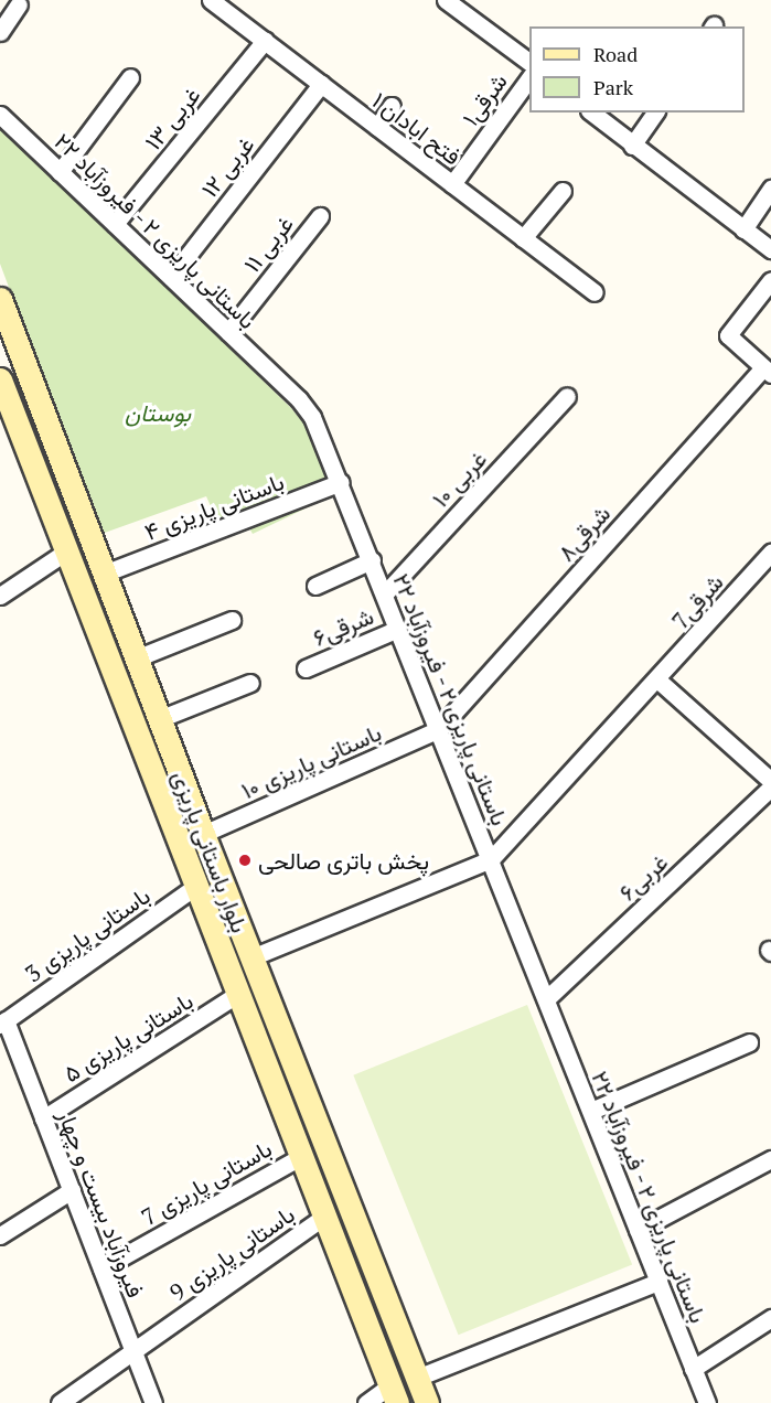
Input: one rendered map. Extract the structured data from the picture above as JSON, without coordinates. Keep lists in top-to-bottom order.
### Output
{
  "streets": {
    "main road": ["بلوار باستانی پاریزی"],
    "street": [
      "شرقی۱",
      "غربی ۱۳",
      "فتح ابادان ۱",
      "غربی ۱۲",
      "باستانی پاریزی ۲ - فیروزآباد ۲۲",
      "غربی ۱۱",
      "غربی ۱۰",
      "باستانی پاریزی ۴",
      "شرقی۸",
      "شرقی7",
      "شرقی۶",
      "باستانی پاریزی ۱۰",
      "غربی۶",
      "باستانی پاریزی 3",
      "باستانی پاریزی ۵",
      "باستانی پاریزی 7",
      "فیروزآباد بیست و چهار",
      "باستانی پاریزی 9"
    ]
  },
  "crossings": [
    ["شرقی۱", "فتح ابادان ۱"],
    ["غربی ۱۳", "فتح ابادان ۱"],
    ["غربی ۱۳", "باستانی پاریزی ۲ - فیروزآباد ۲۲"],
    ["فتح ابادان ۱", "غربی ۱۲"],
    ["غربی ۱۲", "باستانی پاریزی ۲ - فیروزآباد ۲۲"],
    ["باستانی پاریزی ۲ - فیروزآباد ۲۲", "غربی ۱۱"],
    ["باستانی پاریزی ۲ - فیروزآباد ۲۲", "غربی ۱۰"],
    ["باستانی پاریزی ۲ - فیروزآباد ۲۲", "باستانی پاریزی ۴"],
    ["باستانی پاریزی ۲ - فیروزآباد ۲۲", "شرقی۸"],
    ["باستانی پاریزی ۲ - فیروزآباد ۲۲", "شرقی7"],
    ["باستانی پاریزی ۲ - فیروزآباد ۲۲", "شرقی۶"],
    ["باستانی پاریزی ۲ - فیروزآباد ۲۲", "باستانی پاریزی ۱۰"],
    ["باستانی پاریزی ۲ - فیروزآباد ۲۲", "غربی۶"],
    ["باستانی پاریزی ۴", "بلوار باستانی پاریزی"],
    ["شرقی۸", "باستانی پاریزی ۱۰"],
    ["باستانی پاریزی ۱۰", "بلوار باستانی پاریزی"],
    ["بلوار باستانی پاریزی", "باستانی پاریزی 3"],
    ["بلوار باستانی پاریزی", "باستانی پاریزی ۵"],
    ["بلوار باستانی پاریزی", "باستانی پاریزی 7"],
    ["بلوار باستانی پاریزی", "باستانی پاریزی 9"],
    ["باستانی پاریزی 3", "فیروزآباد بیست و چهار"],
    ["باستانی پاریزی ۵", "فیروزآباد بیست و چهار"],
    ["باستانی پاریزی 7", "فیروزآباد بیست و چهار"],
    ["فیروزآباد بیست و چهار", "باستانی پاریزی 9"]
  ],
  "parks": ["بوستان"],
  "places": ["پخش باتری صالحی"],
  "legend": ["Road", "Park"]
}
